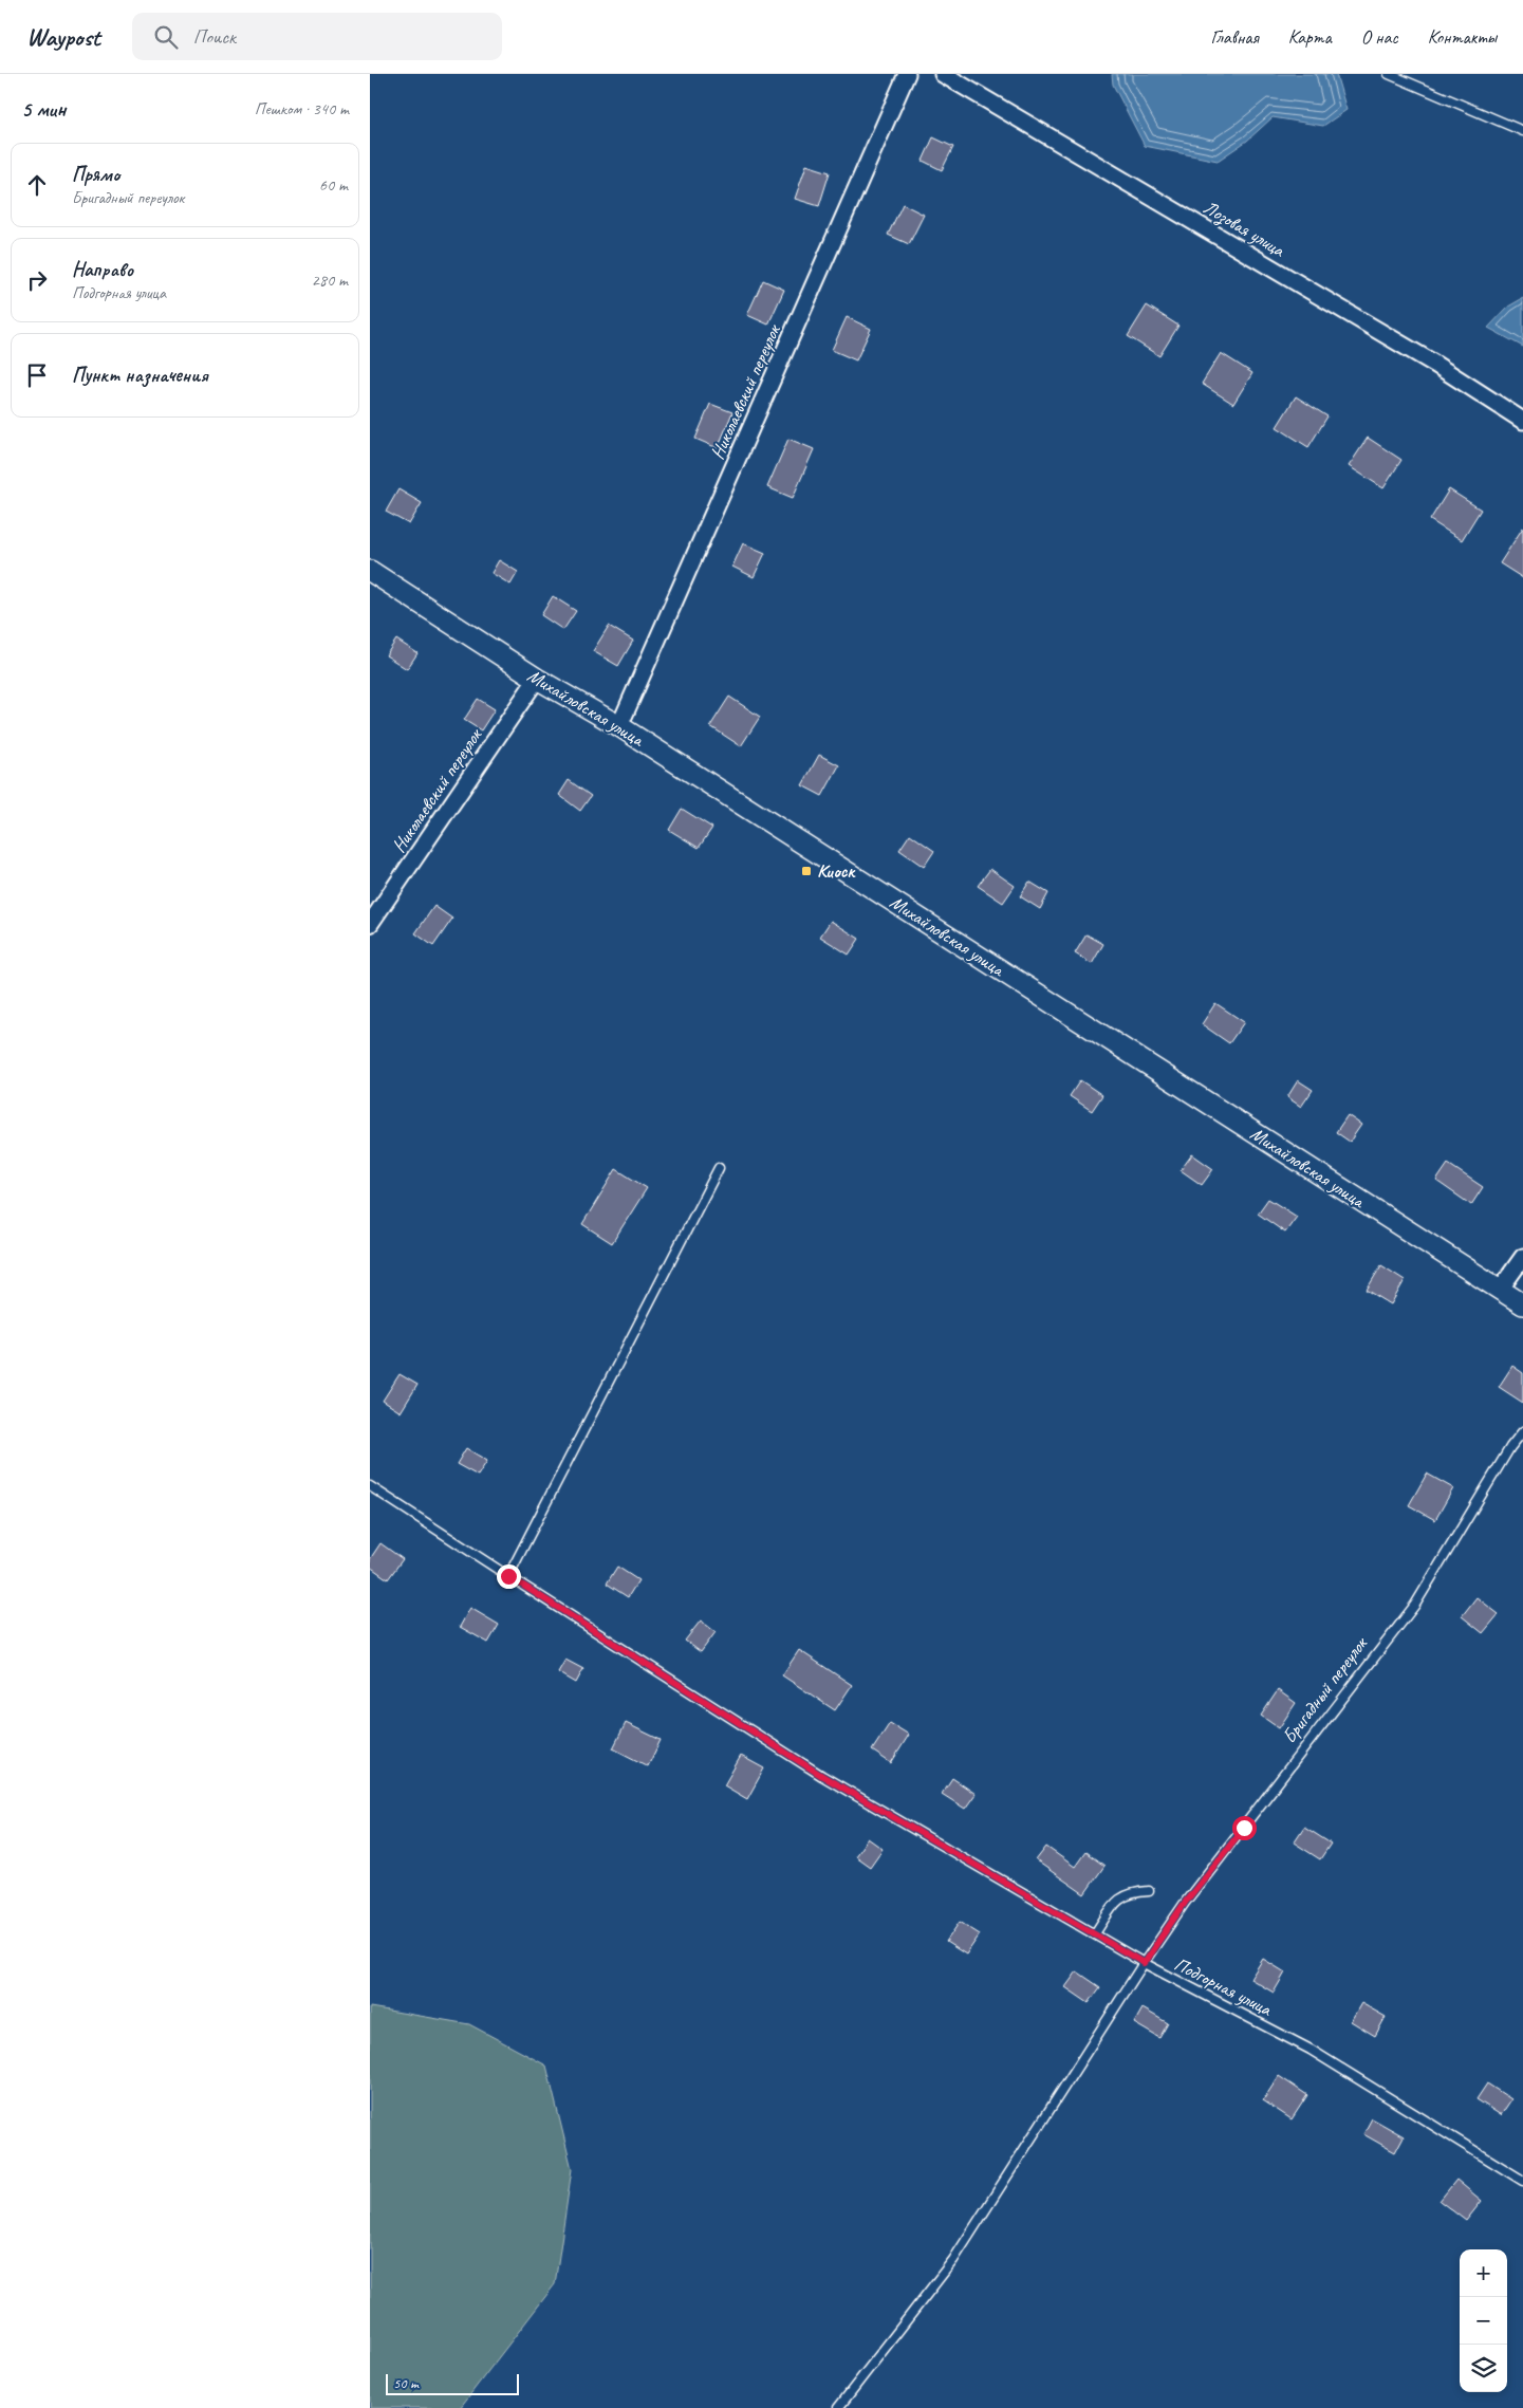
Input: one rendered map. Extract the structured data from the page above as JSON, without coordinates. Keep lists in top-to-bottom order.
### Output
{
  "streets": {
    "street": ["Лозовая улица", "Николаевский переулок", "Михайловская улица"],
    "lane": ["Бригадный переулок", "Подгорная улица"]
  },
  "crossings": [
    ["Николаевский переулок", "Михайловская улица"],
    ["Бригадный переулок", "Подгорная улица"]
  ],
  "places": {
    "transit": ["Киоск"]
  },
  "scale_bar": "50 m",
  "page": {
    "header": "Waypost",
    "search": "Поиск",
    "nav": [
      "Главная",
      "Карта",
      "О нас",
      "Контакты"
    ],
    "heading": ["5 мин", "Пешком · 340 m"],
    "list": [
      ["Прямо", "Бригадный переулок", "60 m"],
      ["Направо", "Подгорная улица", "280 m"],
      "Пункт назначения"
    ],
    "map_buttons": ["+", "−"],
    "scale": "50 m"
  }
}
